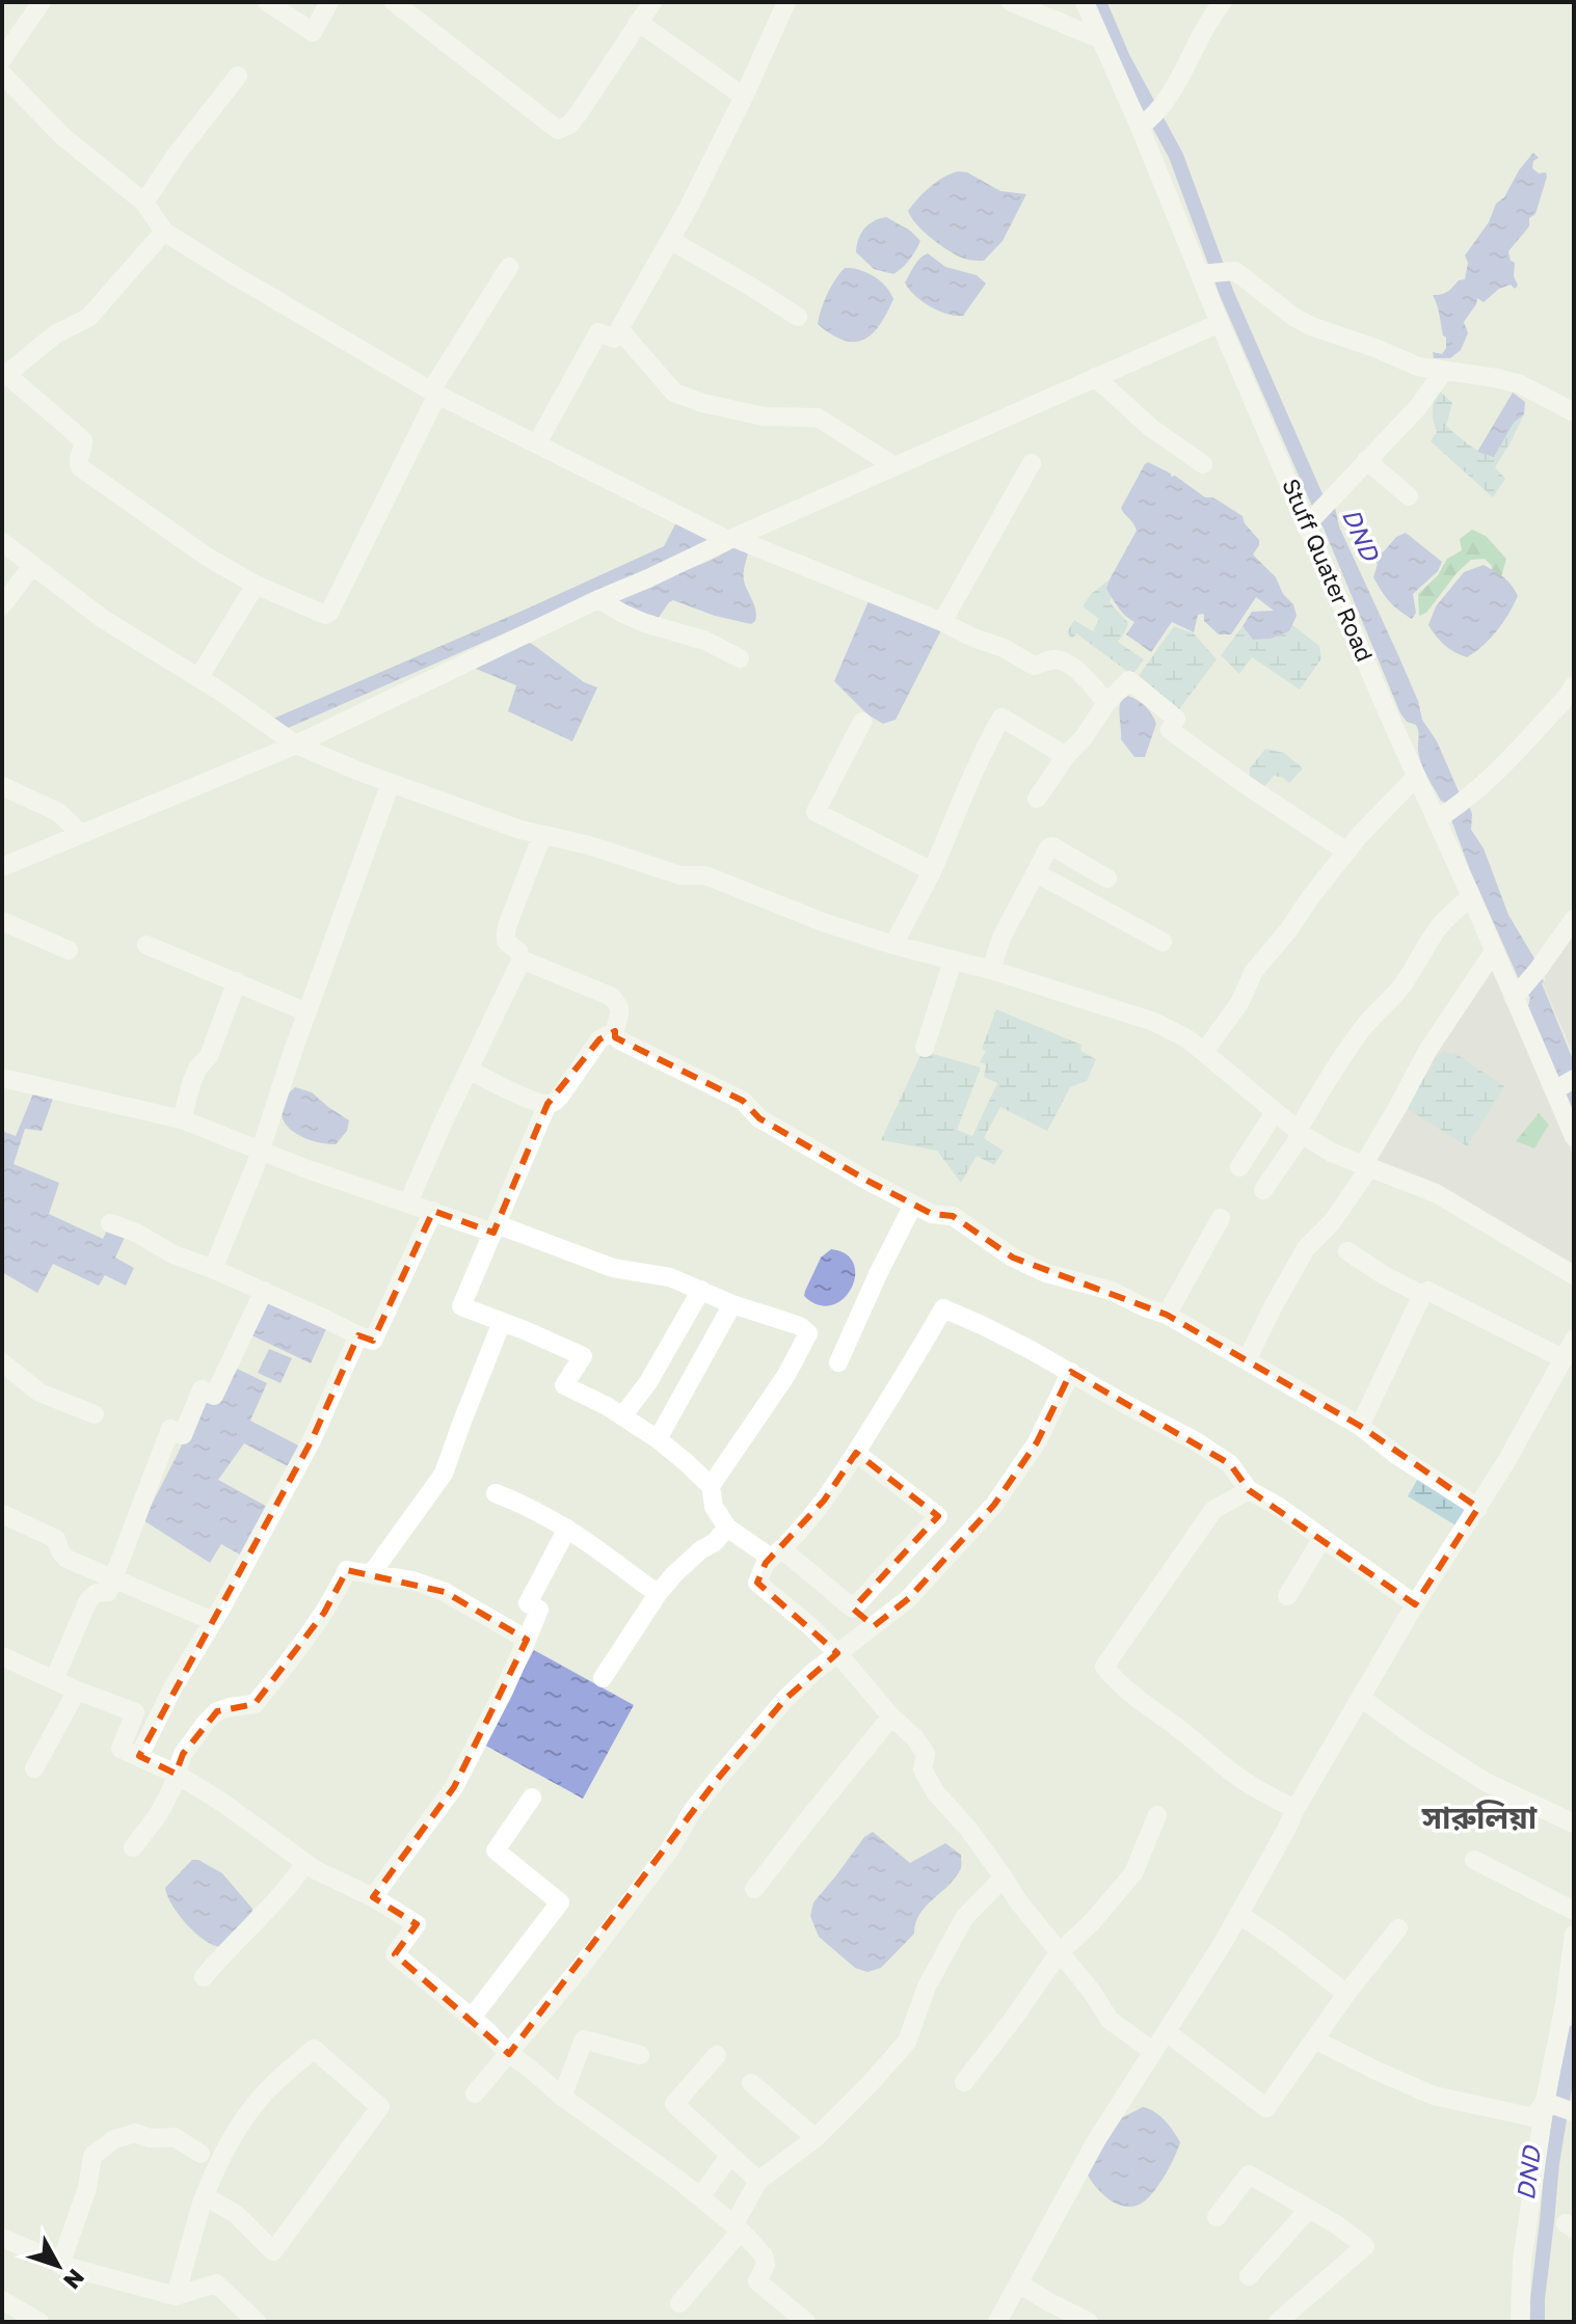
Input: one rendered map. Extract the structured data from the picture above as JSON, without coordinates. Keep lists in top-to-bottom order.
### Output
{
  "streets": {
    "street": ["Stuff Quater Road"]
  },
  "districts": ["সারুলিয়া"],
  "water": ["DND"],
  "north": "bottom right"
}
